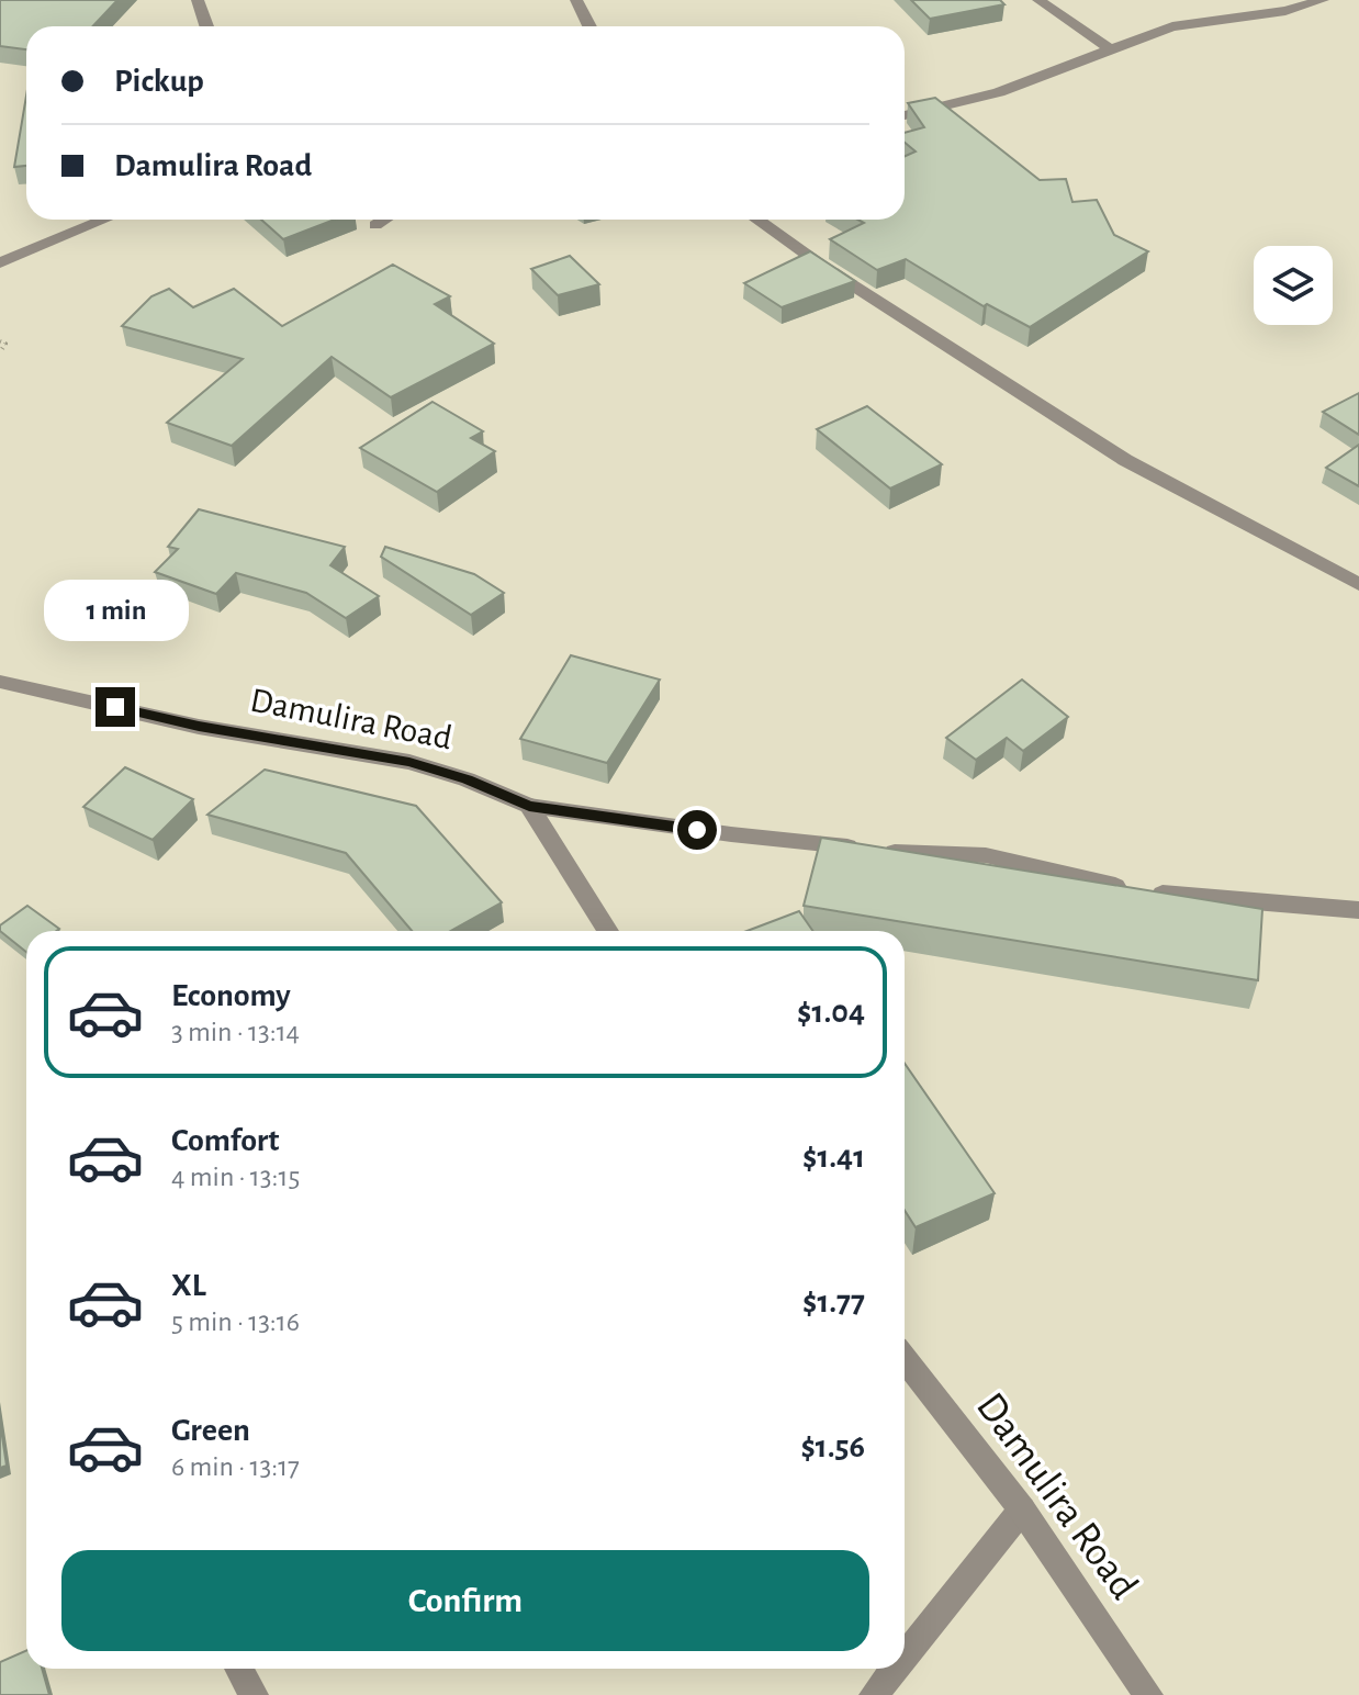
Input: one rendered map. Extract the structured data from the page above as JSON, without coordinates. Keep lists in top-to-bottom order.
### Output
{
  "streets": {
    "street": ["Damulira Road"]
  },
  "page": {
    "banner": ["Pickup", "Damulira Road"],
    "bubble": "1 min",
    "list": [
      {
        "name": "Economy",
        "note": "3 min · 13:14",
        "value": "$1.04"
      },
      {
        "name": "Comfort",
        "note": "4 min · 13:15",
        "value": "$1.41"
      },
      {
        "name": "XL",
        "note": "5 min · 13:16",
        "value": "$1.77"
      },
      {
        "name": "Green",
        "note": "6 min · 13:17",
        "value": "$1.56"
      }
    ],
    "buttons": "Confirm"
  }
}
